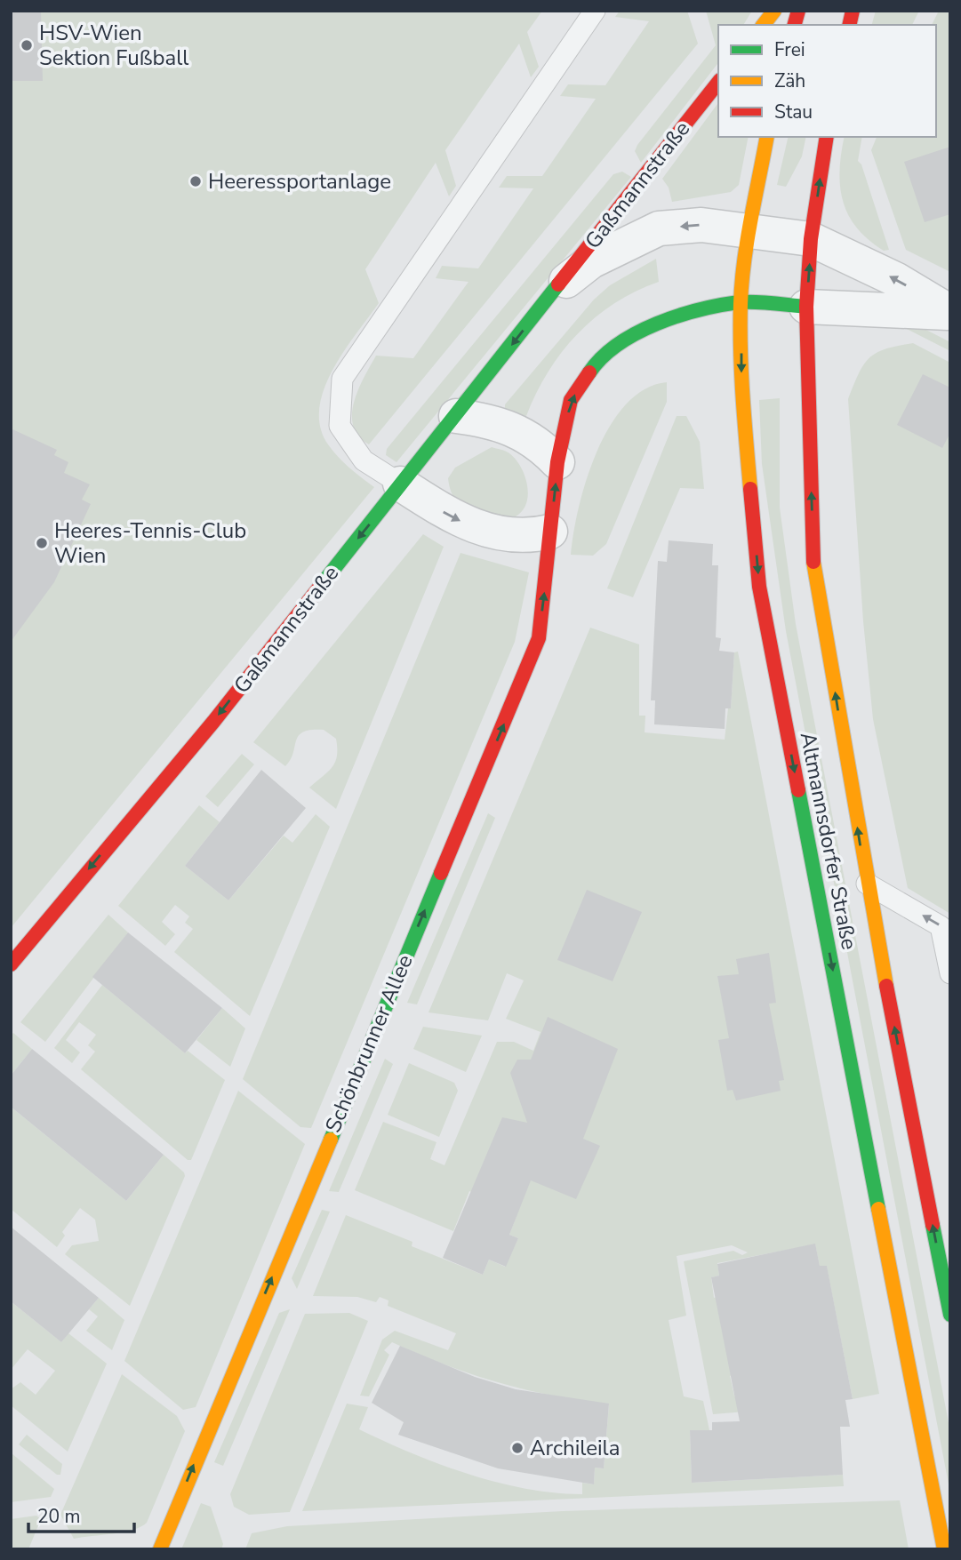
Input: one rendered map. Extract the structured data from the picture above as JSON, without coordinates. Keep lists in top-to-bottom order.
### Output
{
  "streets": {
    "main road": ["Gaßmannstraße", "Altmannsdorfer Straße", "Schönbrunner Allee"]
  },
  "crossings": [
    ["Gaßmannstraße", "Altmannsdorfer Straße"],
    ["Altmannsdorfer Straße", "Schönbrunner Allee"]
  ],
  "one_way": ["Gaßmannstraße", "Schönbrunner Allee"],
  "places": [
    "HSV-Wien Sektion Fußball",
    "Heeressportanlage",
    "Heeres-Tennis-Club Wien",
    "Archileila"
  ],
  "legend": ["Frei", "Zäh", "Stau"],
  "scale_bar": "20 m"
}
